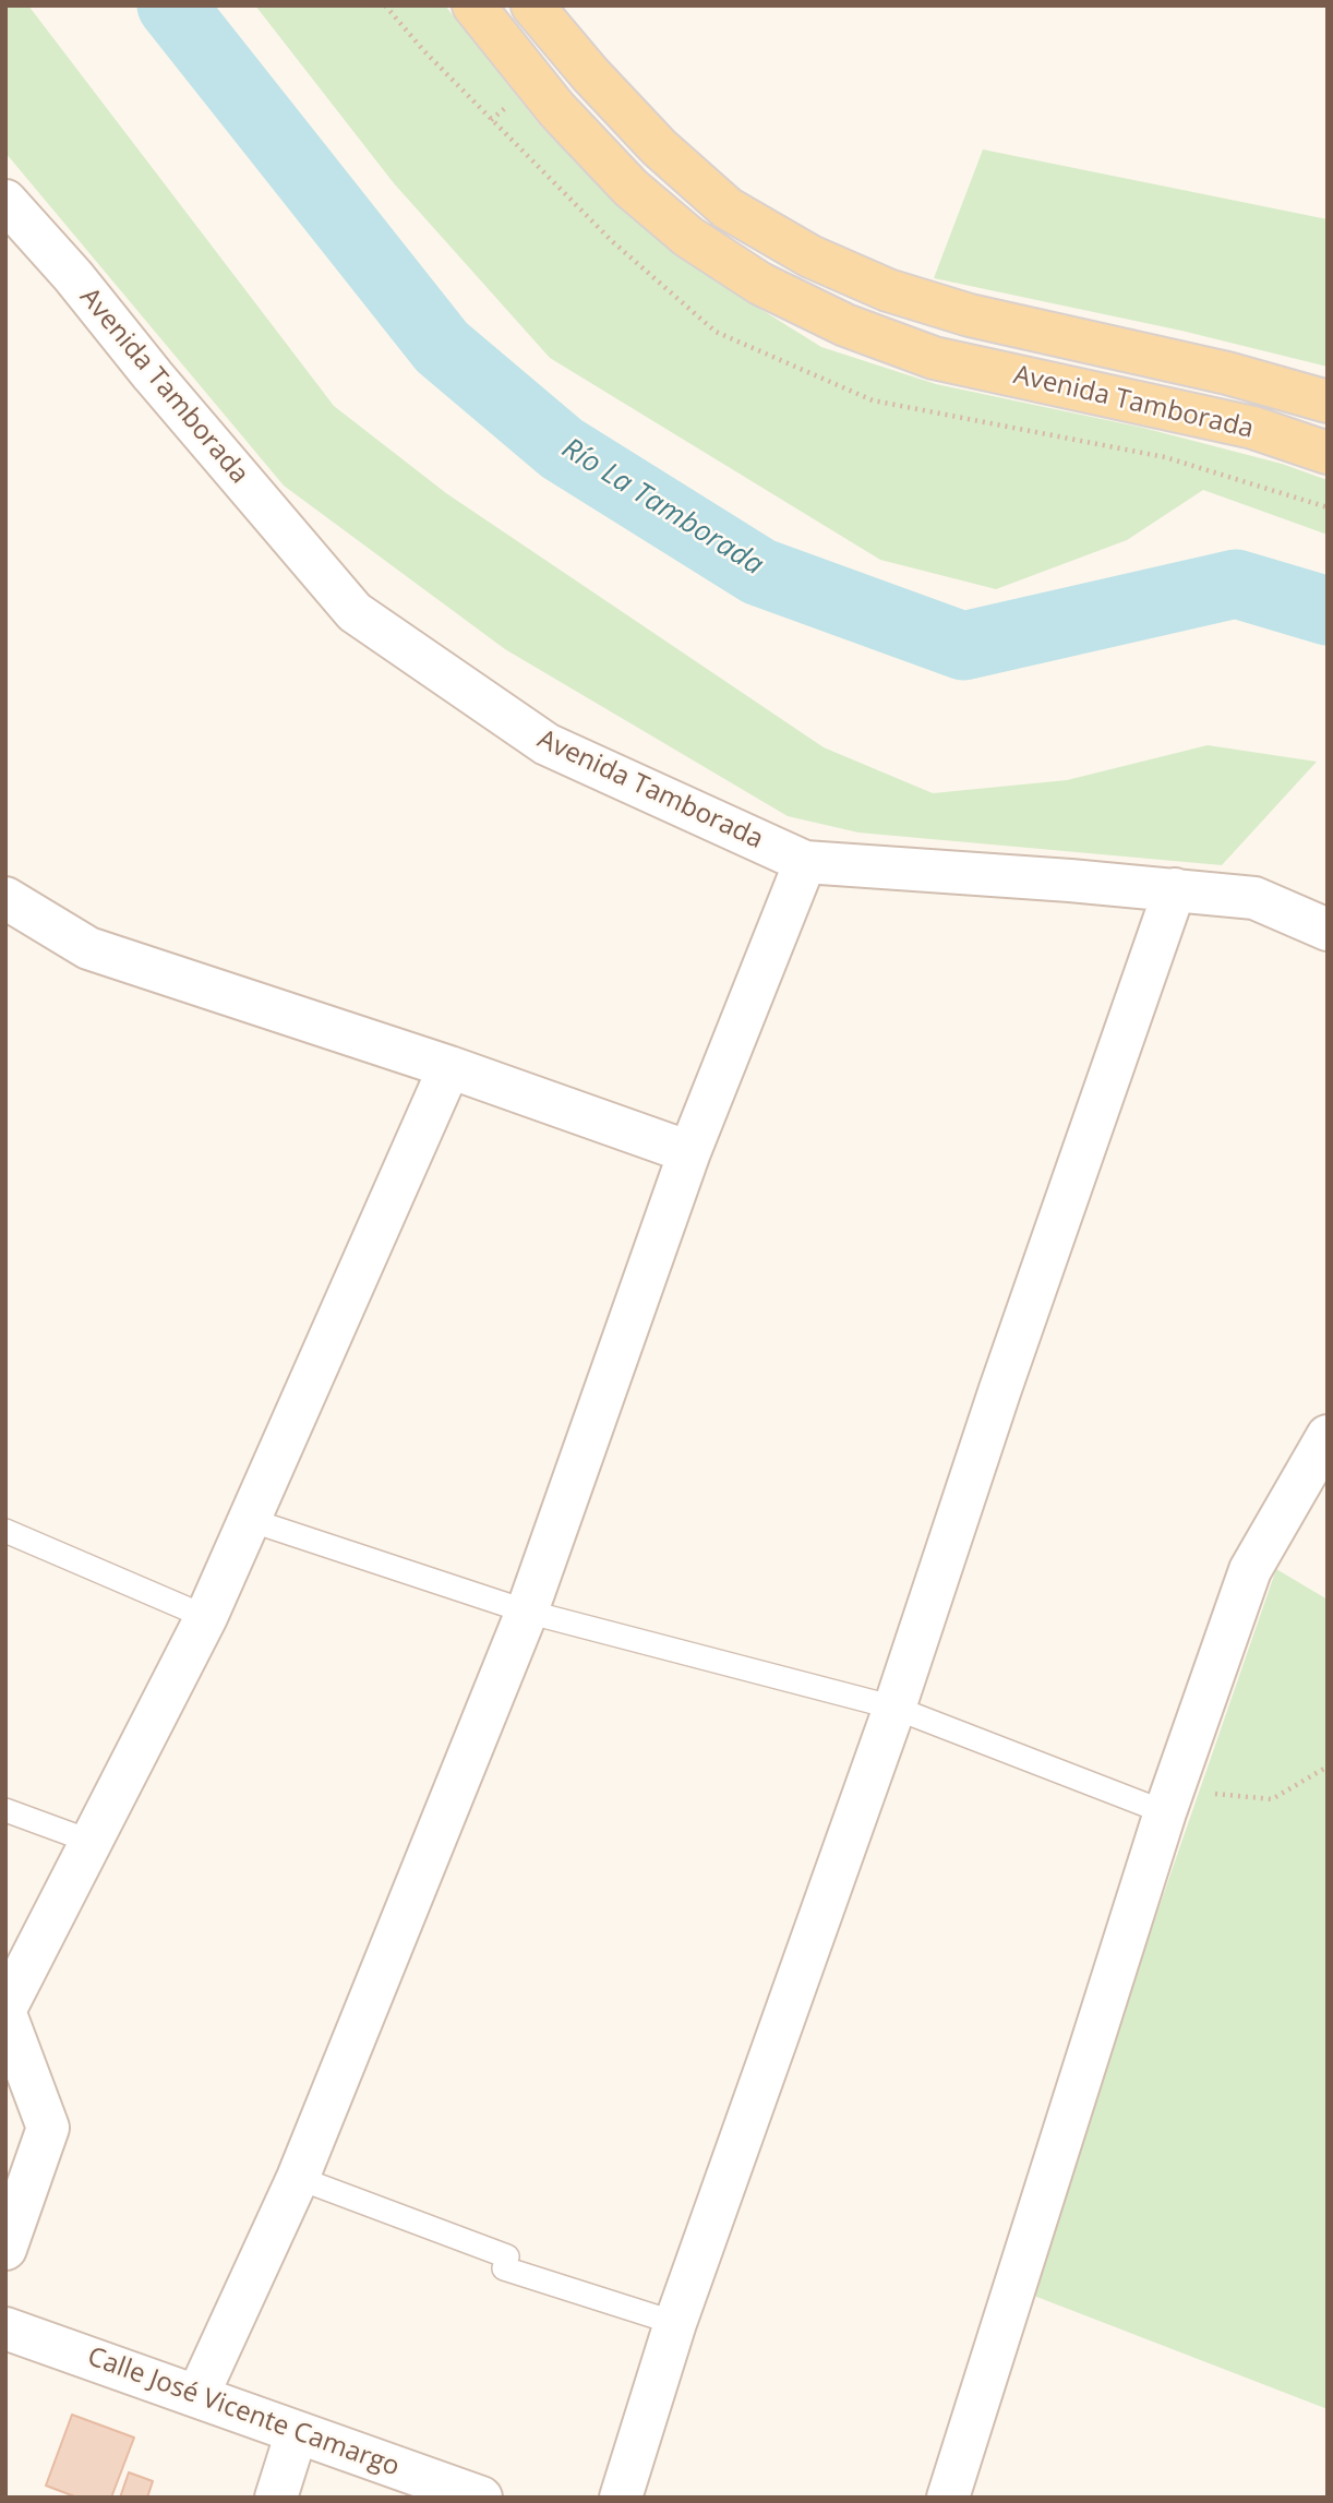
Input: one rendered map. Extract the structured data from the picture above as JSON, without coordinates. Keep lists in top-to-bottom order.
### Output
{
  "streets": {
    "main road": ["Avenida Tamborada"],
    "street": ["Calle José Vicente Camargo"]
  },
  "water": ["Río La Tamborada"]
}
